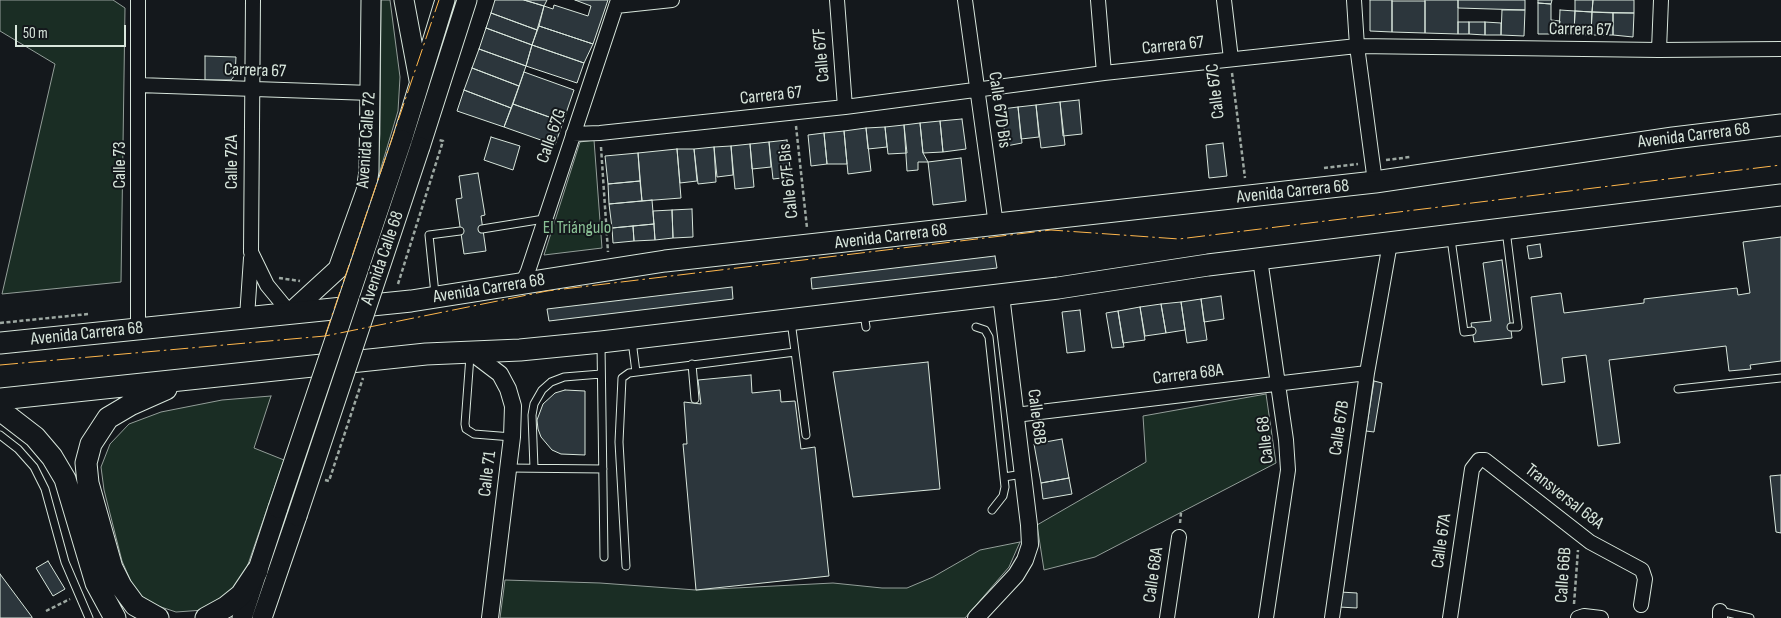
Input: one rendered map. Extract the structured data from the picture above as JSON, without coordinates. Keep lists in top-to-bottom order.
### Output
{
  "streets": {
    "main road": ["Avenida Carrera 68", "Avenida Calle 72", "Avenida Calle 68"],
    "street": [
      "Carrera 67",
      "Calle 67F",
      "Calle 67C",
      "Calle 67D Bis",
      "Calle 67G",
      "Calle 72A",
      "Calle 73",
      "Carrera 68A",
      "Calle 68B",
      "Calle 67B",
      "Calle 68",
      "Calle 71",
      "Transversal 68A",
      "Calle 67A",
      "Calle 68A"
    ],
    "path": ["Calle 67F Bis", "Calle 66B"]
  },
  "crossings": [
    ["Carrera 67", "Calle 67F"],
    ["Carrera 67", "Calle 67C"],
    ["Carrera 67", "Calle 67D Bis"],
    ["Carrera 67", "Calle 67G"],
    ["Carrera 67", "Avenida Calle 72"],
    ["Carrera 67", "Calle 72A"],
    ["Carrera 67", "Calle 73"],
    ["Carrera 67", "Calle 67F Bis"],
    ["Calle 67D Bis", "Avenida Carrera 68"],
    ["Calle 67G", "Avenida Carrera 68"],
    ["Avenida Carrera 68", "Avenida Calle 72"],
    ["Avenida Carrera 68", "Calle 72A"],
    ["Avenida Carrera 68", "Calle 73"],
    ["Avenida Carrera 68", "Calle 67F Bis"],
    ["Avenida Calle 72", "Calle 72A"],
    ["Carrera 68A", "Calle 68B"],
    ["Carrera 68A", "Calle 67B"],
    ["Carrera 68A", "Calle 68"],
    ["Transversal 68A", "Calle 67A"],
    ["Transversal 68A", "Calle 66B"]
  ],
  "parks": ["El Triángulo"],
  "scale_bar": "50 m"
}
